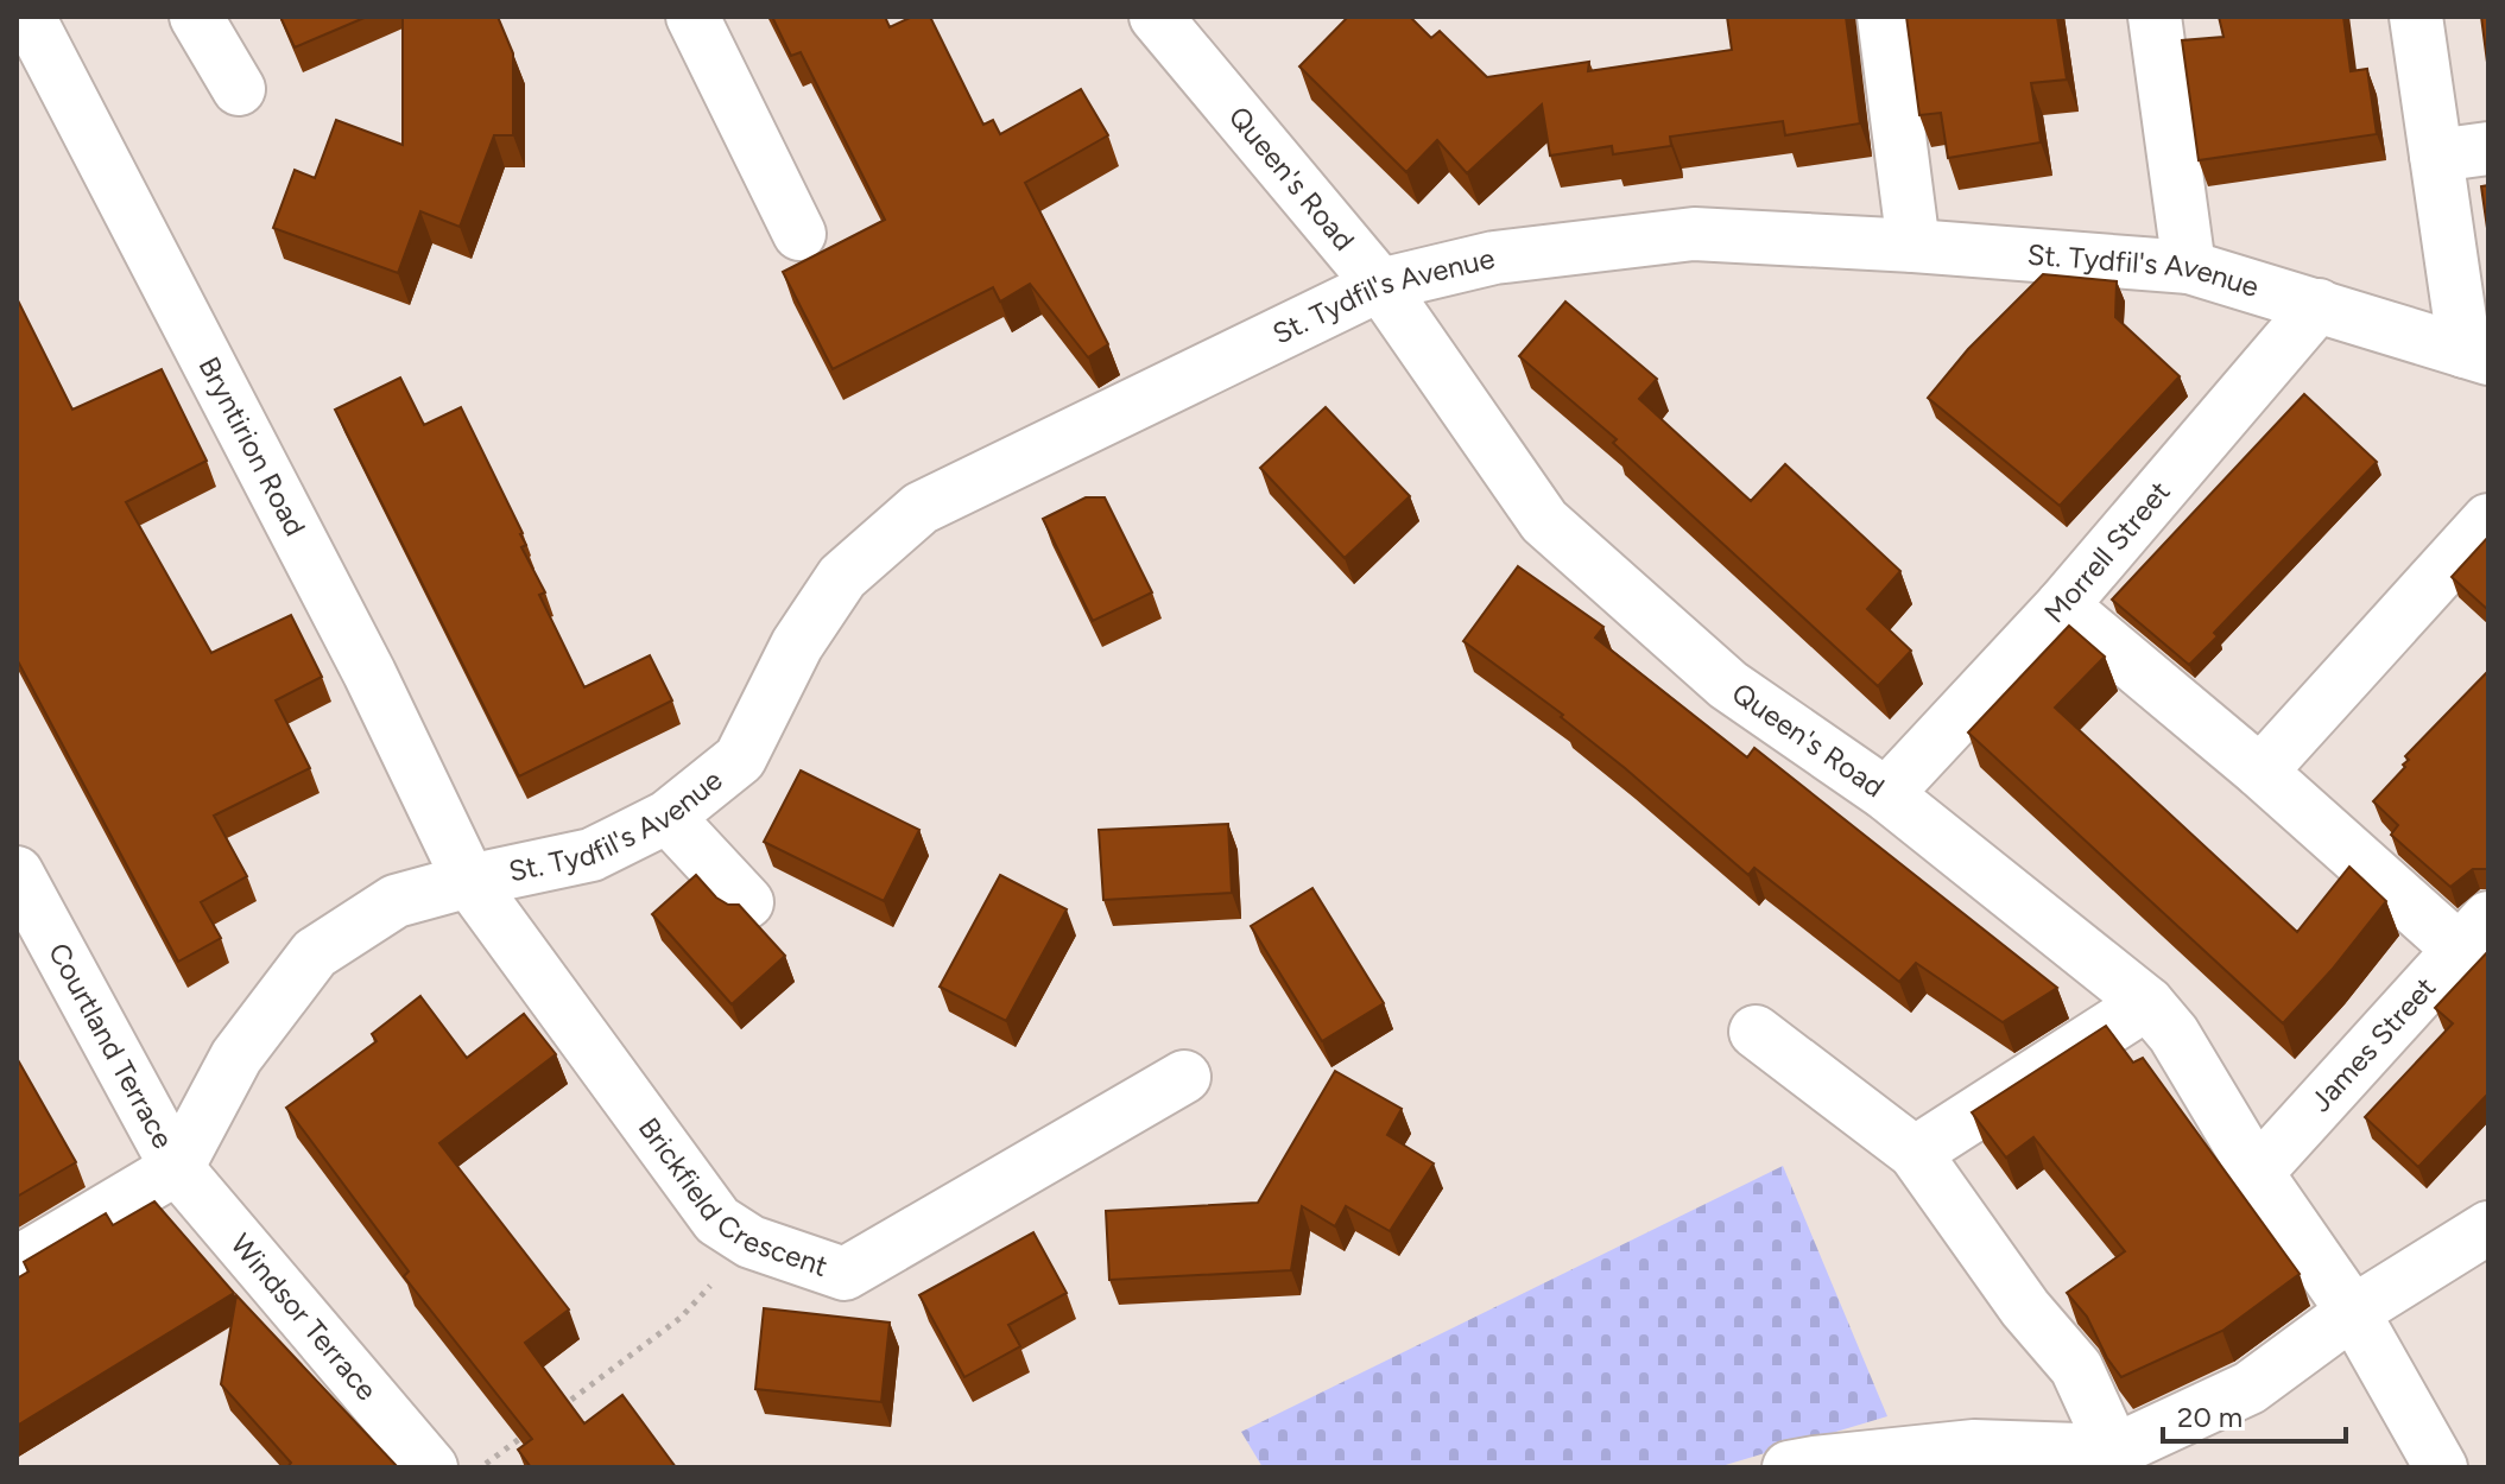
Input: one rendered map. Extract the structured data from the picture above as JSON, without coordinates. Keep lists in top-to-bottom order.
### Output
{
  "streets": {
    "street": [
      "Queen's Road",
      "St. Tydfil's Avenue",
      "Bryntirion Road",
      "Morrell Street",
      "Courtland Terrace",
      "James Street",
      "Brickfield Crescent",
      "Windsor Terrace"
    ]
  },
  "crossings": [
    ["Queen's Road", "St. Tydfil's Avenue"],
    ["Queen's Road", "Morrell Street"],
    ["Queen's Road", "James Street"],
    ["St. Tydfil's Avenue", "Bryntirion Road"],
    ["St. Tydfil's Avenue", "Morrell Street"],
    ["St. Tydfil's Avenue", "Courtland Terrace"],
    ["St. Tydfil's Avenue", "Brickfield Crescent"],
    ["St. Tydfil's Avenue", "Windsor Terrace"],
    ["Bryntirion Road", "Brickfield Crescent"],
    ["Courtland Terrace", "Windsor Terrace"]
  ],
  "scale_bar": "20 m"
}
